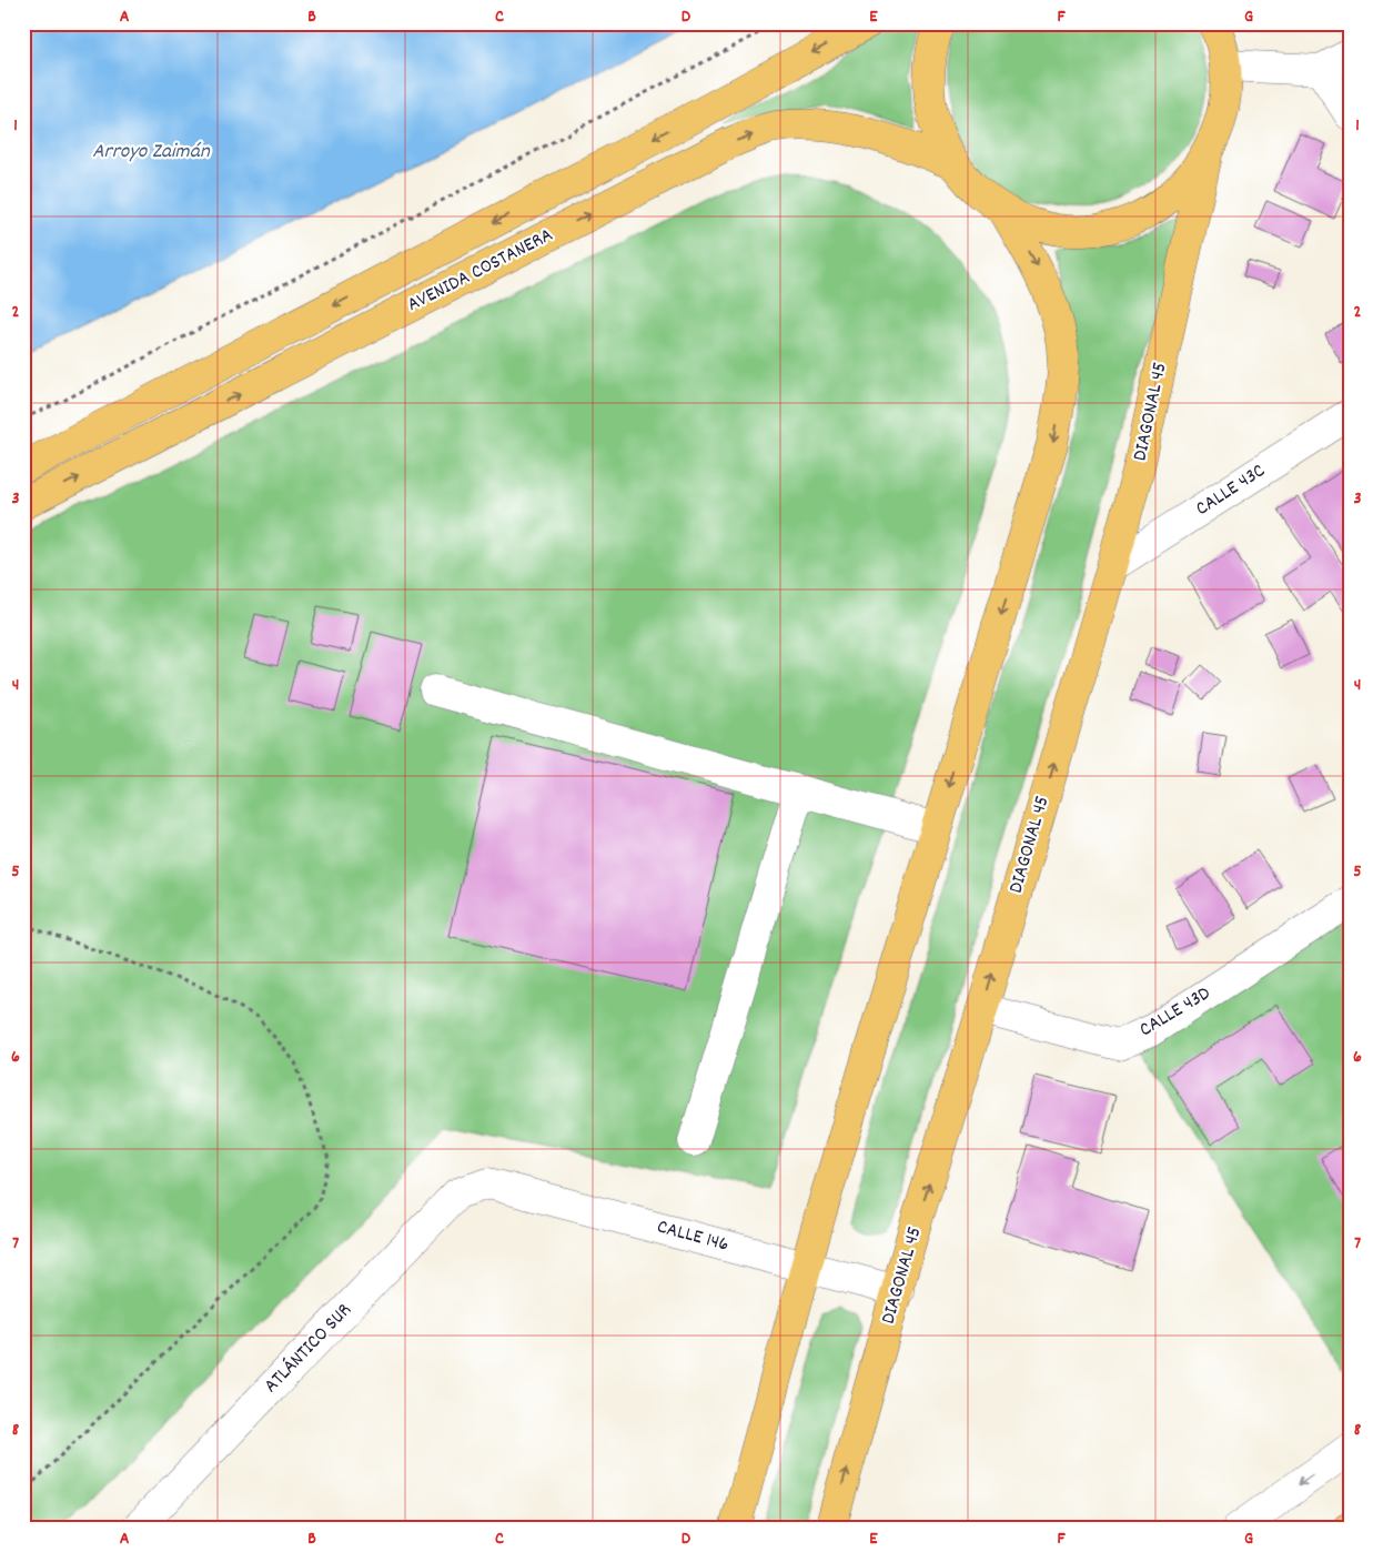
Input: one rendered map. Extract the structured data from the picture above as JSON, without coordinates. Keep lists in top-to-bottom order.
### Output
{
  "streets": {
    "main road": ["AVENIDA COSTANERA", "DIAGONAL 45"],
    "street": [
      "CALLE 43C",
      "CALLE 43D",
      "CALLE 146",
      "ATLÁNTICO SUR"
    ]
  },
  "crossings": [
    ["DIAGONAL 45", "CALLE 43C"],
    ["DIAGONAL 45", "CALLE 43D"],
    ["DIAGONAL 45", "CALLE 146"],
    ["CALLE 146", "ATLÁNTICO SUR"]
  ],
  "water": ["Arroyo Zaimán"],
  "grid": {
    "columns": [
      "A",
      "B",
      "C",
      "D",
      "E",
      "F",
      "G"
    ],
    "rows": [
      "1",
      "2",
      "3",
      "4",
      "5",
      "6",
      "7",
      "8"
    ]
  }
}
